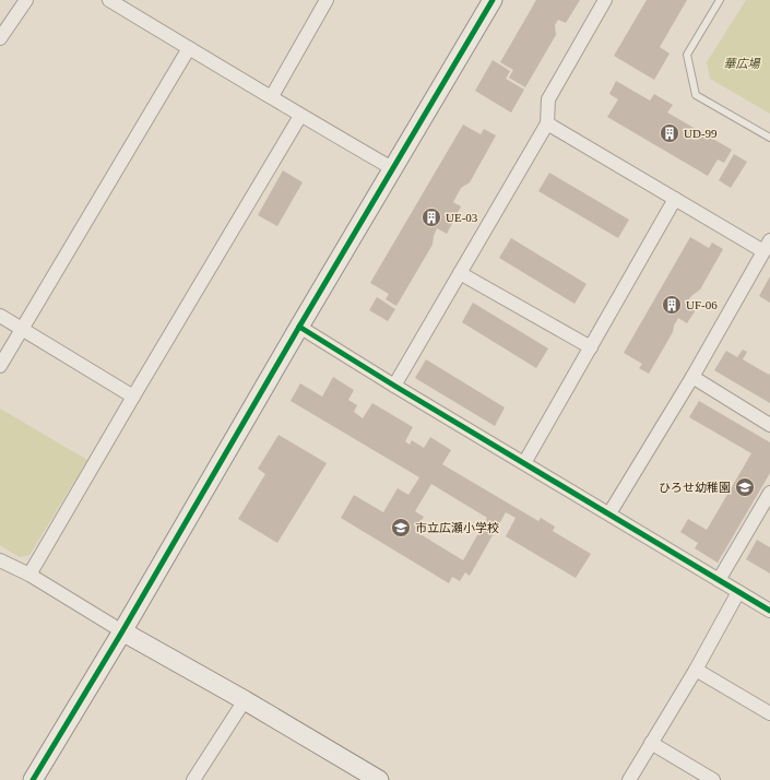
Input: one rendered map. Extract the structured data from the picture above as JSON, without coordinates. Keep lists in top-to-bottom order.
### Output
{
  "parks": ["華広場"],
  "places": {
    "building": ["UD-99", "UE-03", "UF-06"],
    "school or university": ["ひろせ幼稚園", "市立広瀬小学校"]
  }
}
